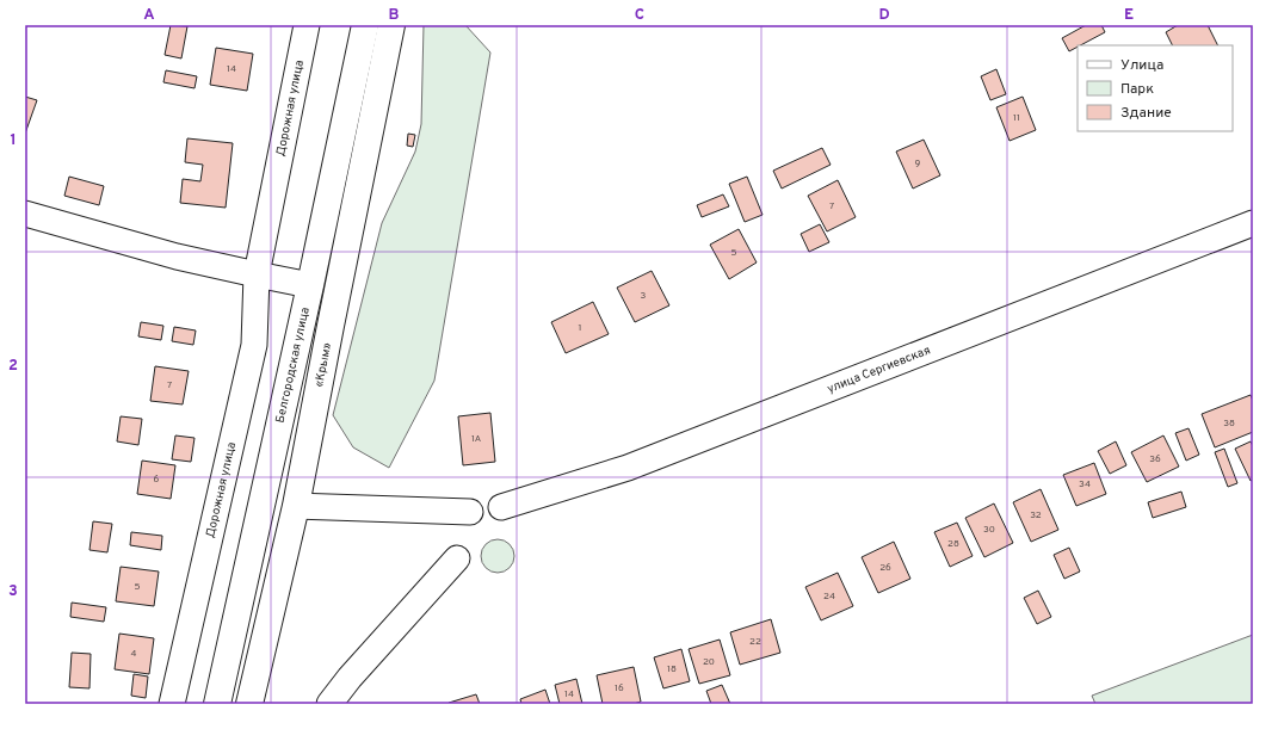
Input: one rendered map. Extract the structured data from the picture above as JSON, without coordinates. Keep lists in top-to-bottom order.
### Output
{
  "streets": {
    "main road": ["Белгородская улица", "«Крым»"],
    "street": ["Дорожная улица", "улица Сергиевская"]
  },
  "house_numbers": [
    "14",
    "11",
    "9",
    "7",
    "5",
    "3",
    "1",
    "7",
    "38",
    "1А",
    "36",
    "6",
    "34",
    "32",
    "30",
    "28",
    "26",
    "5",
    "24",
    "22",
    "4",
    "20",
    "18",
    "16",
    "14"
  ],
  "legend": ["Улица", "Парк", "Здание"],
  "grid": {
    "columns": [
      "A",
      "B",
      "C",
      "D",
      "E"
    ],
    "rows": ["1", "2", "3"]
  }
}
